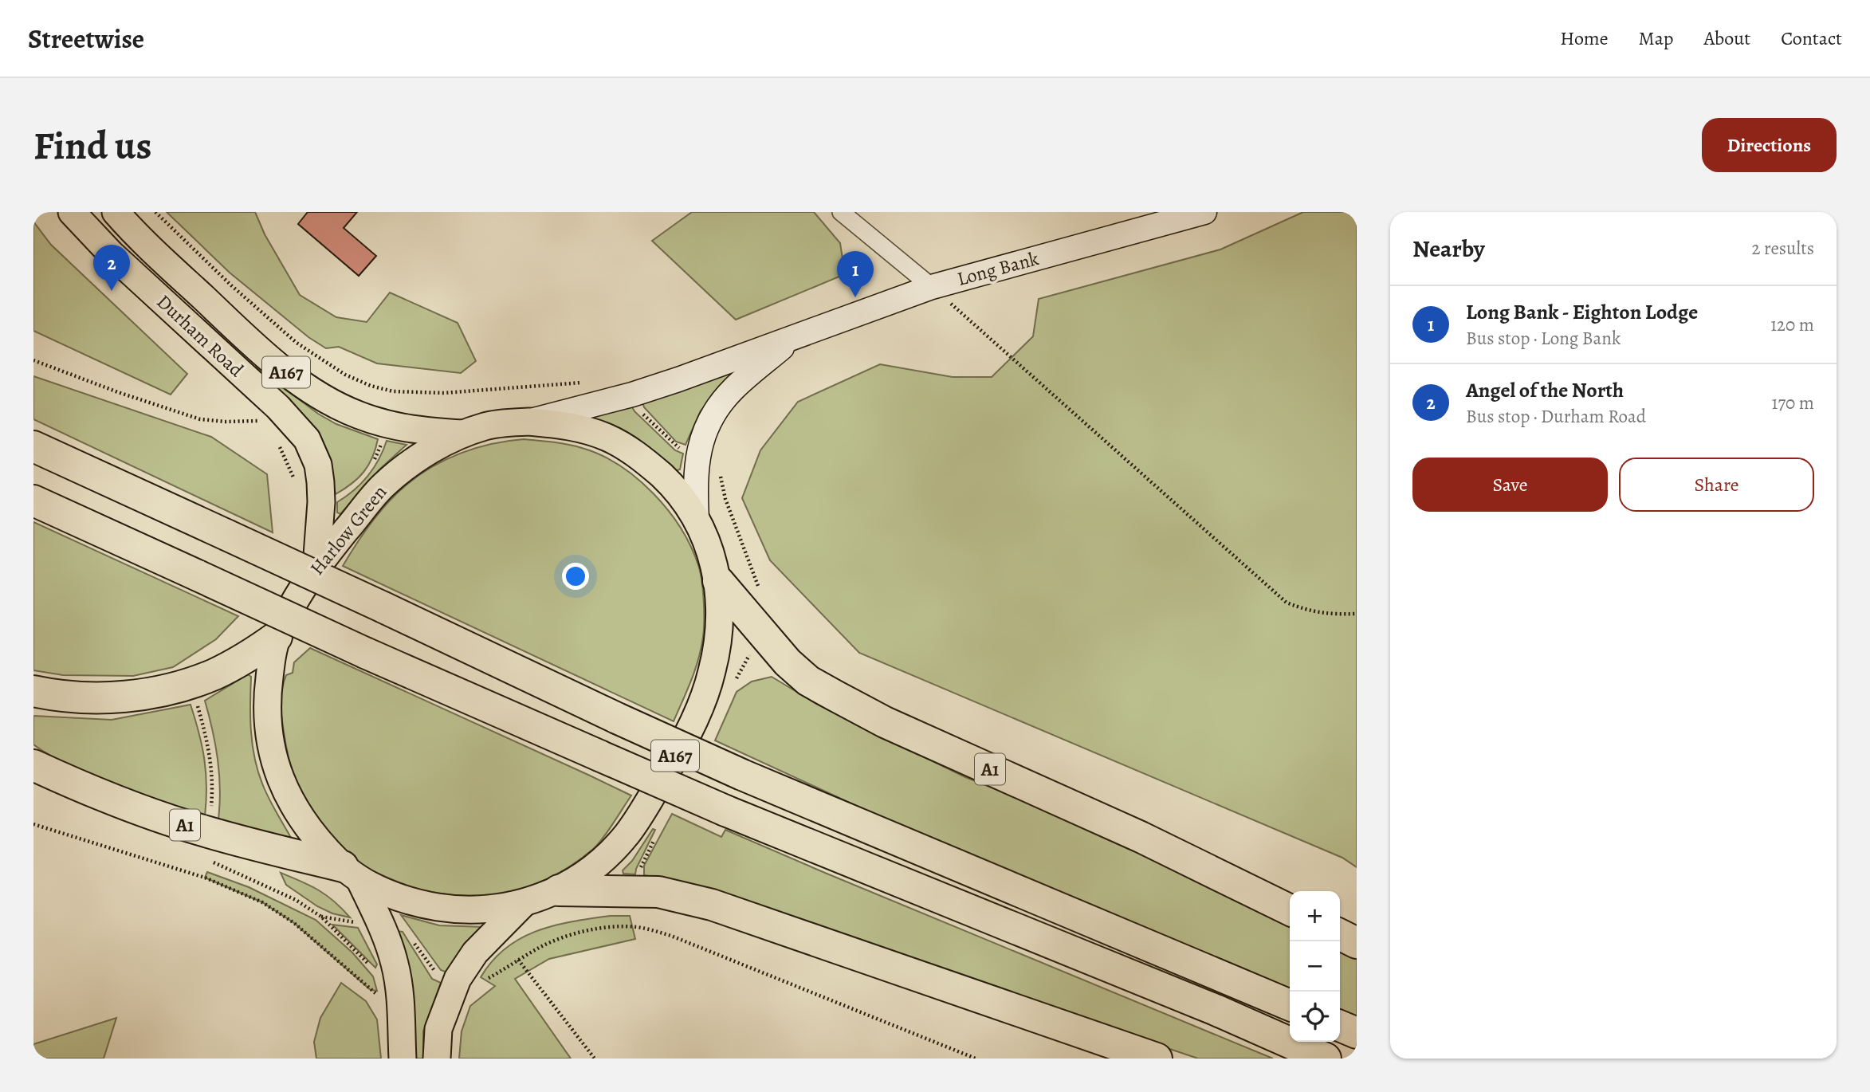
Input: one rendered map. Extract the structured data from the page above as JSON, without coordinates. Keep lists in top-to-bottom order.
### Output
{
  "streets": {
    "highway": ["A1"],
    "main road": [
      "Long Bank",
      "Durham Road",
      "A167",
      "Harlow Green"
    ]
  },
  "crossings": [
    ["Long Bank", "Harlow Green"],
    ["Durham Road", "Harlow Green"],
    ["A167", "Harlow Green"],
    ["A167", "A1"],
    ["Harlow Green", "A1"]
  ],
  "page": {
    "header": "Streetwise",
    "nav": [
      "Home",
      "Map",
      "About",
      "Contact"
    ],
    "buttons": [
      "Directions",
      ["Save", "Share"]
    ],
    "title": "Find us",
    "heading": ["Nearby", "2 results"],
    "pins": ["2", "1"],
    "list": [
      {
        "mark": "1",
        "name": "Long Bank - Eighton Lodge",
        "note": "Bus stop · Long Bank",
        "value": "120 m"
      },
      {
        "mark": "2",
        "name": "Angel of the North",
        "note": "Bus stop · Durham Road",
        "value": "170 m"
      }
    ],
    "map_buttons": ["+", "−"]
  }
}
